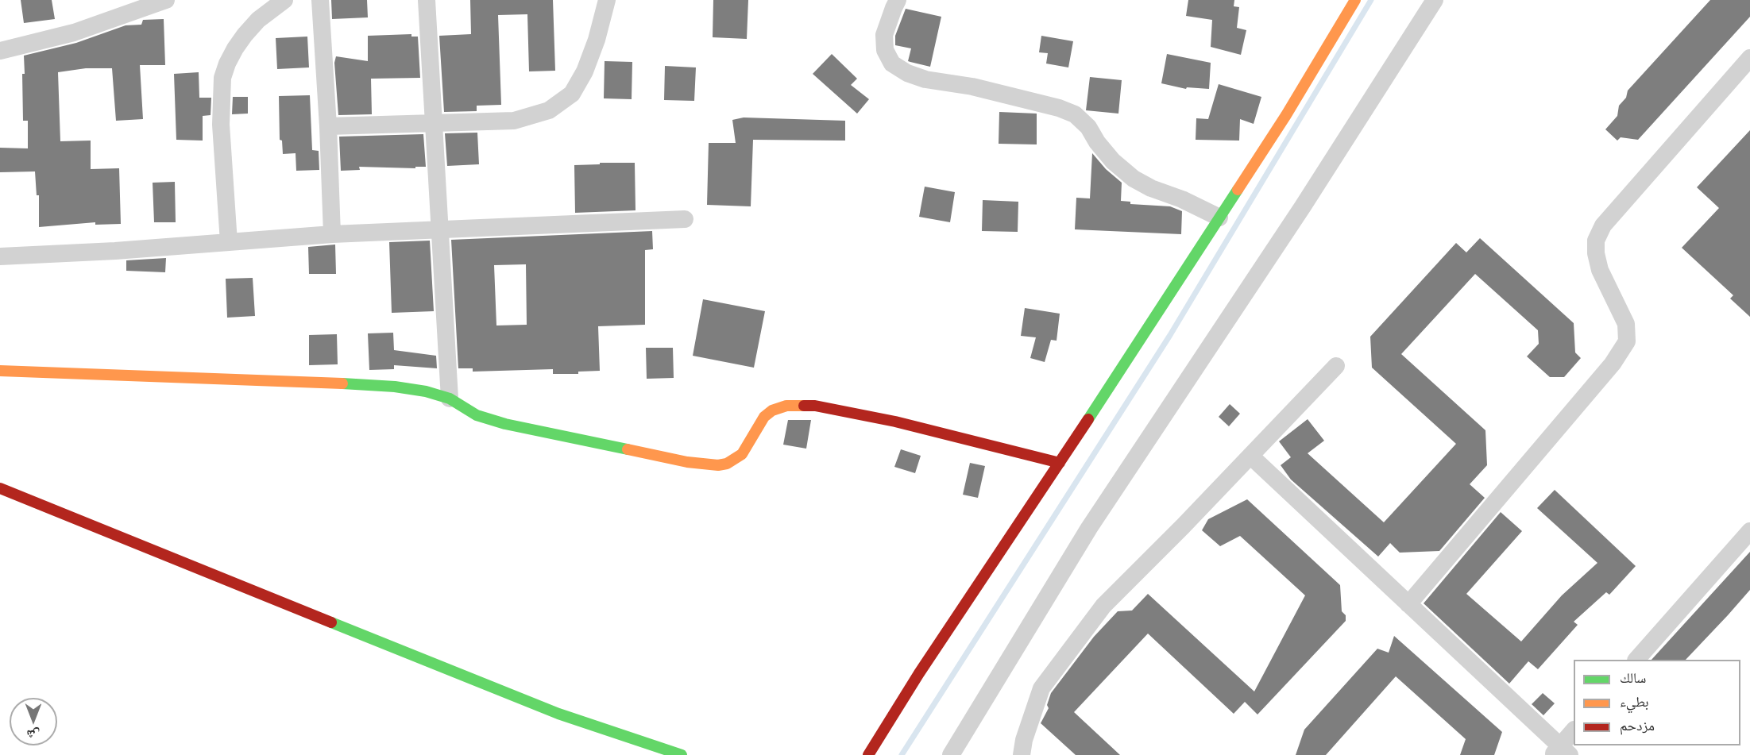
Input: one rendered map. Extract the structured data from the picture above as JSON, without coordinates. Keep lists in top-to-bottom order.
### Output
{
  "legend": ["سالك", "بطيء", "مزدحم"],
  "north": "bottom"
}
